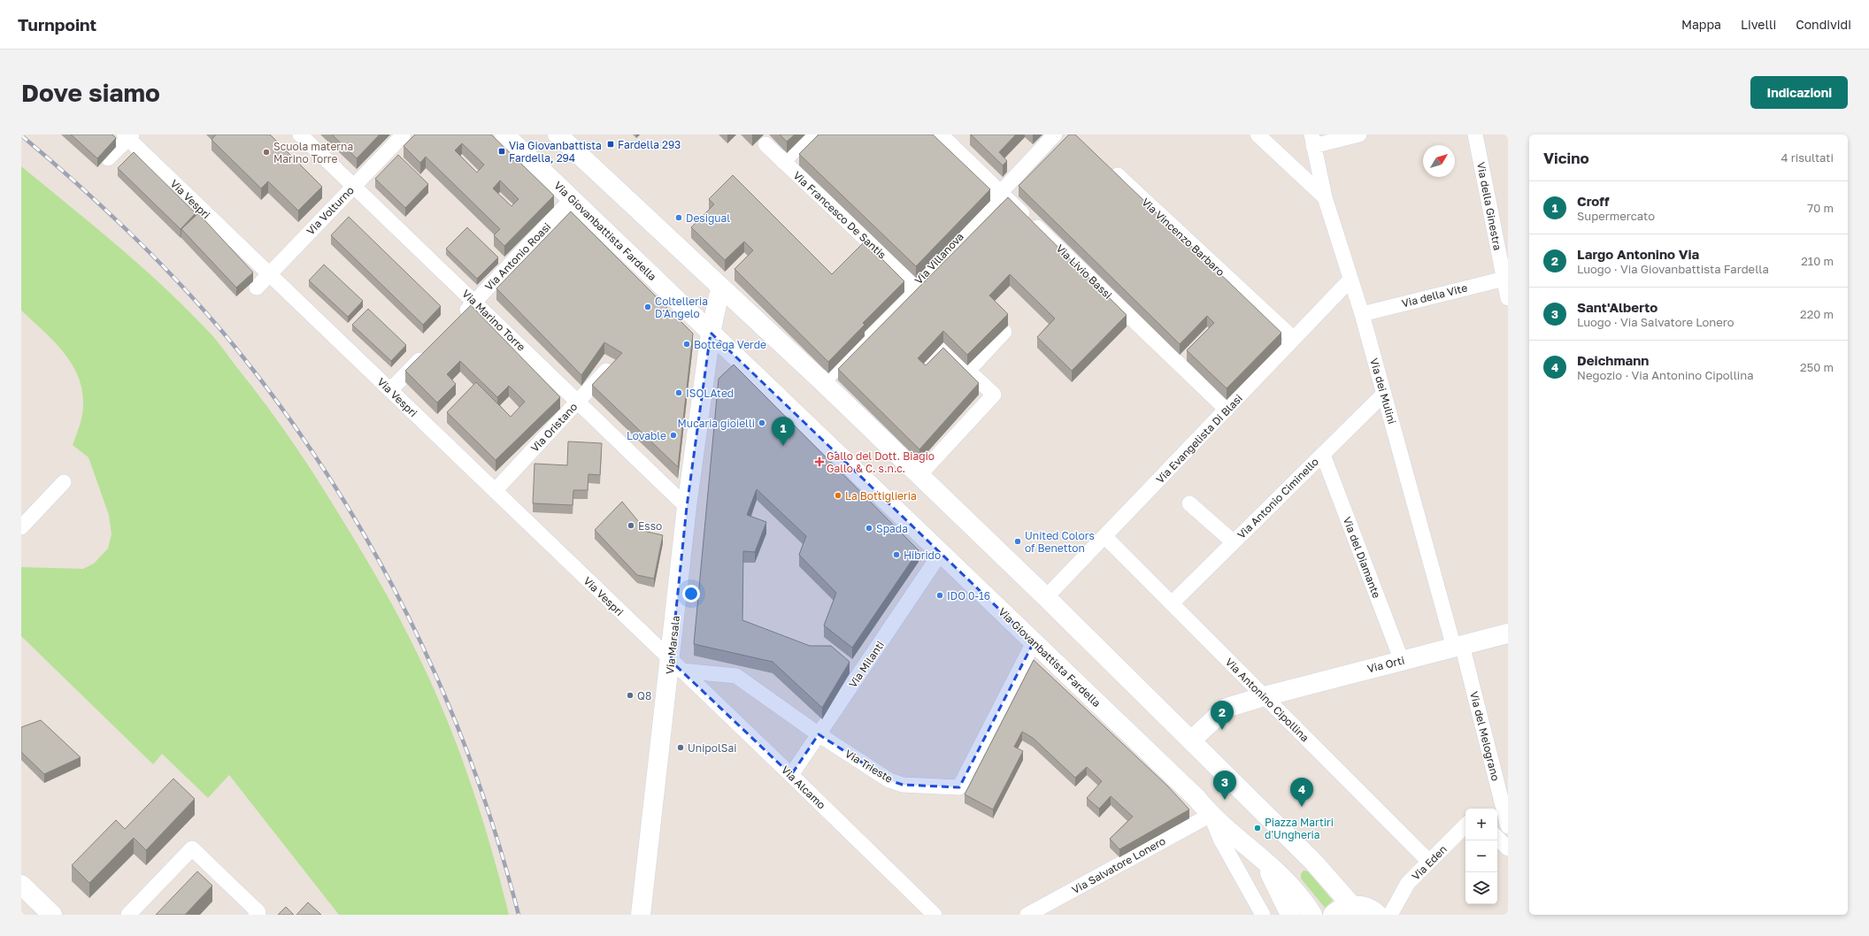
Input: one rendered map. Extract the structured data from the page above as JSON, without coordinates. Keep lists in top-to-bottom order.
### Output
{
  "streets": {
    "main road": ["Via Giovanbattista Fardella", "Via Marsala", "Via Orti"],
    "street": [
      "Via Vespri",
      "Via della Ginestra",
      "Via Volturno",
      "Via Francesco De Santis",
      "Via Vincenzo Barbaro",
      "Via Antonio Roasi",
      "Via Villanova",
      "Via Livio Bassi",
      "Via della Vite",
      "Via Marino Torre",
      "Via dei Mulini",
      "Via Oristano",
      "Via Evangelista Di Blasi",
      "Via Antonio Ciminello",
      "Via del Diamante",
      "Via Milanti",
      "Via Antonino Cipollina",
      "Via del Melograno",
      "Via Trieste",
      "Via Alcamo",
      "Via Eden",
      "Via Salvatore Lonero"
    ]
  },
  "crossings": [
    ["Via Vespri", "Via Volturno"],
    ["Via Vespri", "Via Oristano"],
    ["Via Vespri", "Via Marsala"],
    ["Via Vespri", "Via Trieste"],
    ["Via Vespri", "Via Alcamo"],
    ["Via della Ginestra", "Via della Vite"],
    ["Via Volturno", "Via Marino Torre"],
    ["Via Francesco De Santis", "Via Villanova"],
    ["Via Giovanbattista Fardella", "Via Antonio Roasi"],
    ["Via Giovanbattista Fardella", "Via Marsala"],
    ["Via Giovanbattista Fardella", "Via Milanti"],
    ["Via Giovanbattista Fardella", "Via Trieste"],
    ["Via Giovanbattista Fardella", "Via Salvatore Lonero"],
    ["Via Vincenzo Barbaro", "Via Evangelista Di Blasi"],
    ["Via Antonio Roasi", "Via Marino Torre"],
    ["Via Villanova", "Via Livio Bassi"],
    ["Via Livio Bassi", "Via Evangelista Di Blasi"],
    ["Via della Vite", "Via dei Mulini"],
    ["Via Marino Torre", "Via Oristano"],
    ["Via Marino Torre", "Via Marsala"],
    ["Via dei Mulini", "Via Evangelista Di Blasi"],
    ["Via dei Mulini", "Via Antonio Ciminello"],
    ["Via dei Mulini", "Via Orti"],
    ["Via dei Mulini", "Via del Melograno"],
    ["Via Evangelista Di Blasi", "Via Antonino Cipollina"],
    ["Via Antonio Ciminello", "Via del Diamante"],
    ["Via Antonio Ciminello", "Via Antonino Cipollina"],
    ["Via del Diamante", "Via Orti"],
    ["Via Marsala", "Via Trieste"],
    ["Via Marsala", "Via Alcamo"],
    ["Via Milanti", "Via Trieste"],
    ["Via Milanti", "Via Alcamo"],
    ["Via Orti", "Via Antonino Cipollina"],
    ["Via Orti", "Via del Melograno"],
    ["Via Antonino Cipollina", "Via Eden"],
    ["Via Trieste", "Via Alcamo"]
  ],
  "places": {
    "transit": ["Fardella 293", "Via Giovanbattista Fardella, 294"],
    "other": [
      "Scuola materna Marino Torre",
      "Desigual",
      "Coltelleria D'Angelo",
      "Bottega Verde",
      "ISOLAted",
      "Mucaria gioielli",
      "Lovable",
      "La Bottiglieria",
      "Esso",
      "Spada",
      "United Colors of Benetton",
      "Hibrido",
      "IDO 0-16",
      "Q8",
      "UnipolSai",
      "Piazza Martiri d'Ungheria"
    ],
    "health": ["Gallo del Dott. Biagio Gallo & C. s.n.c."]
  },
  "north": "top right",
  "page": {
    "header": "Turnpoint",
    "nav": ["Mappa", "Livelli", "Condividi"],
    "buttons": "Indicazioni",
    "title": "Dove siamo",
    "heading": ["Vicino", "4 risultati"],
    "list": [
      {
        "mark": "1",
        "name": "Croff",
        "note": "Supermercato",
        "value": "70 m"
      },
      {
        "mark": "2",
        "name": "Largo Antonino Via",
        "note": "Luogo · Via Giovanbattista Fardella",
        "value": "210 m"
      },
      {
        "mark": "3",
        "name": "Sant'Alberto",
        "note": "Luogo · Via Salvatore Lonero",
        "value": "220 m"
      },
      {
        "mark": "4",
        "name": "Deichmann",
        "note": "Negozio · Via Antonino Cipollina",
        "value": "250 m"
      }
    ],
    "pins": [
      "1",
      "2",
      "3",
      "4"
    ],
    "map_buttons": ["+", "−"]
  }
}
